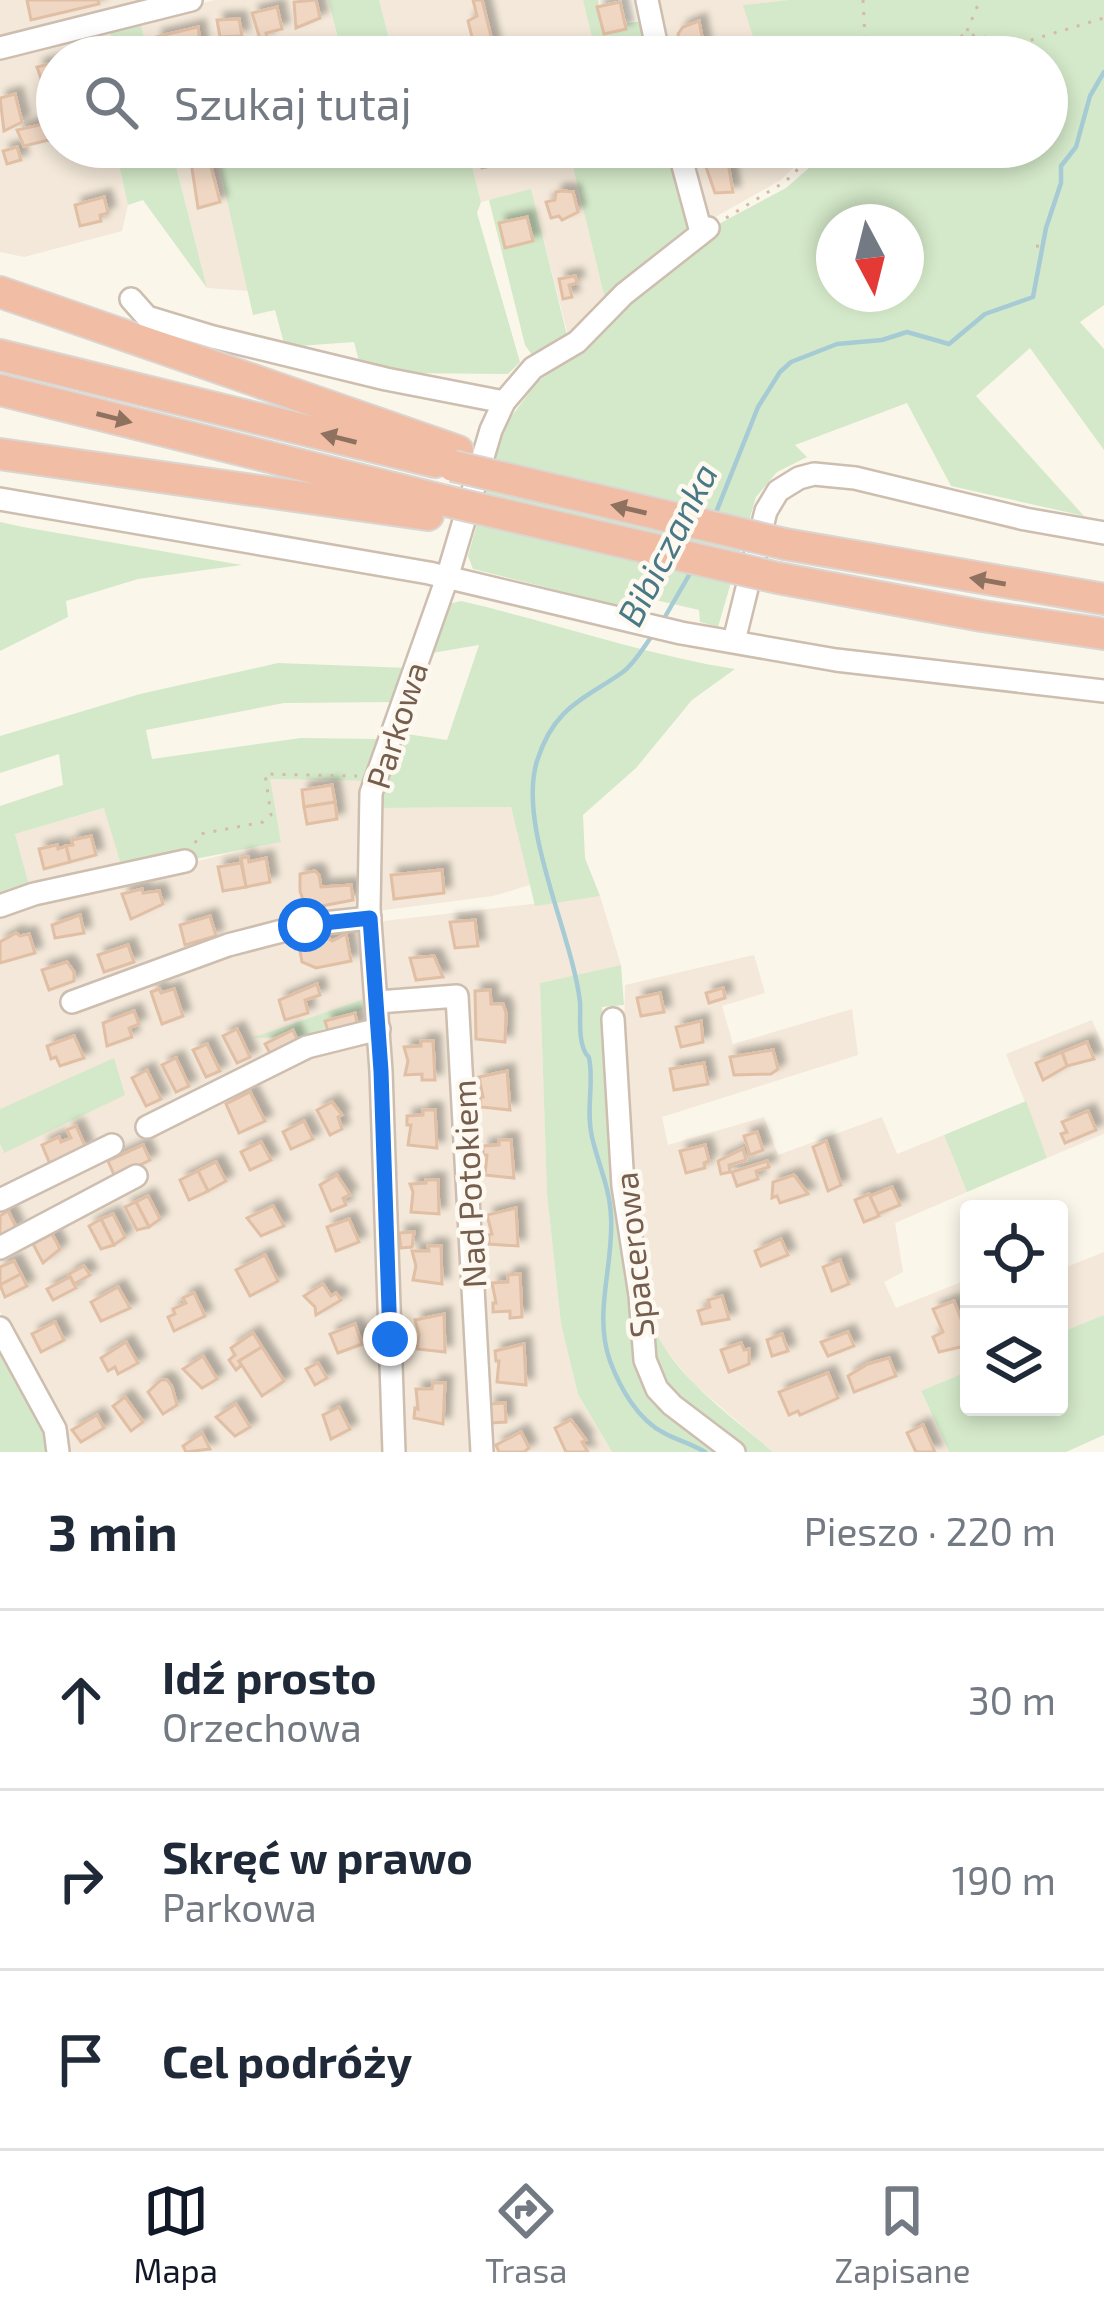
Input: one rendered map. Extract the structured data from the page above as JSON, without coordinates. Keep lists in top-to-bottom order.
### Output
{
  "streets": {
    "street": ["Parkowa", "Nad Potokiem", "Spacerowa"]
  },
  "crossings": [
    ["Parkowa", "Nad Potokiem"]
  ],
  "water": ["Bibiczanka"],
  "north": "bottom",
  "page": {
    "search": "Szukaj tutaj",
    "heading": ["3 min", "Pieszo · 220 m"],
    "list": [
      ["Idź prosto", "Orzechowa", "30 m"],
      ["Skręć w prawo", "Parkowa", "190 m"],
      "Cel podróży"
    ],
    "nav": ["Mapa", "Trasa", "Zapisane"]
  }
}
